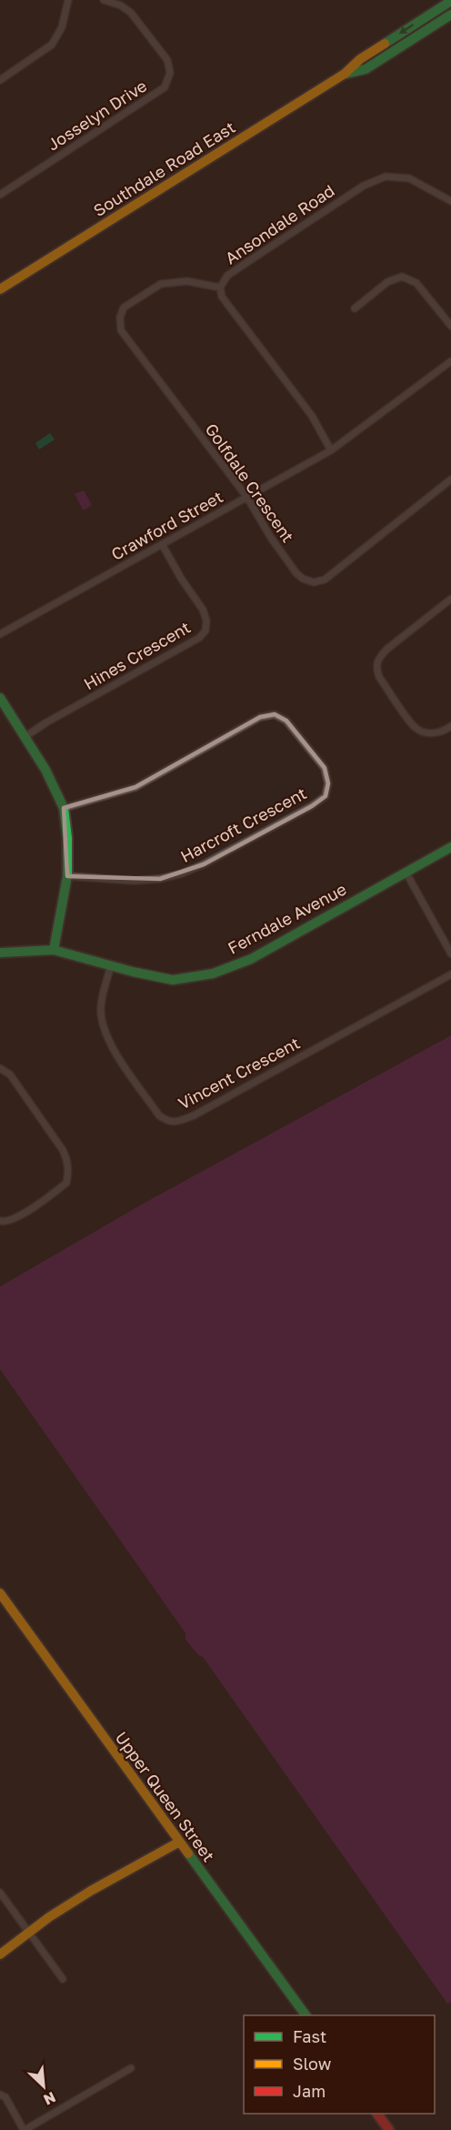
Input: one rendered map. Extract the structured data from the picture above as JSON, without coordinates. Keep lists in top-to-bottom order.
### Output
{
  "streets": {
    "street": [
      "Josselyn Drive",
      "Southdale Road East",
      "Ansondale Road",
      "Golfdale Crescent",
      "Crawford Street",
      "Hines Crescent",
      "Harcroft Crescent",
      "Ferndale Avenue",
      "Vincent Crescent",
      "Upper Queen Street"
    ]
  },
  "crossings": [
    ["Ansondale Road", "Golfdale Crescent"],
    ["Ansondale Road", "Crawford Street"],
    ["Golfdale Crescent", "Crawford Street"],
    ["Crawford Street", "Hines Crescent"],
    ["Ferndale Avenue", "Vincent Crescent"]
  ],
  "legend": ["Fast", "Slow", "Jam"],
  "north": "bottom right"
}
